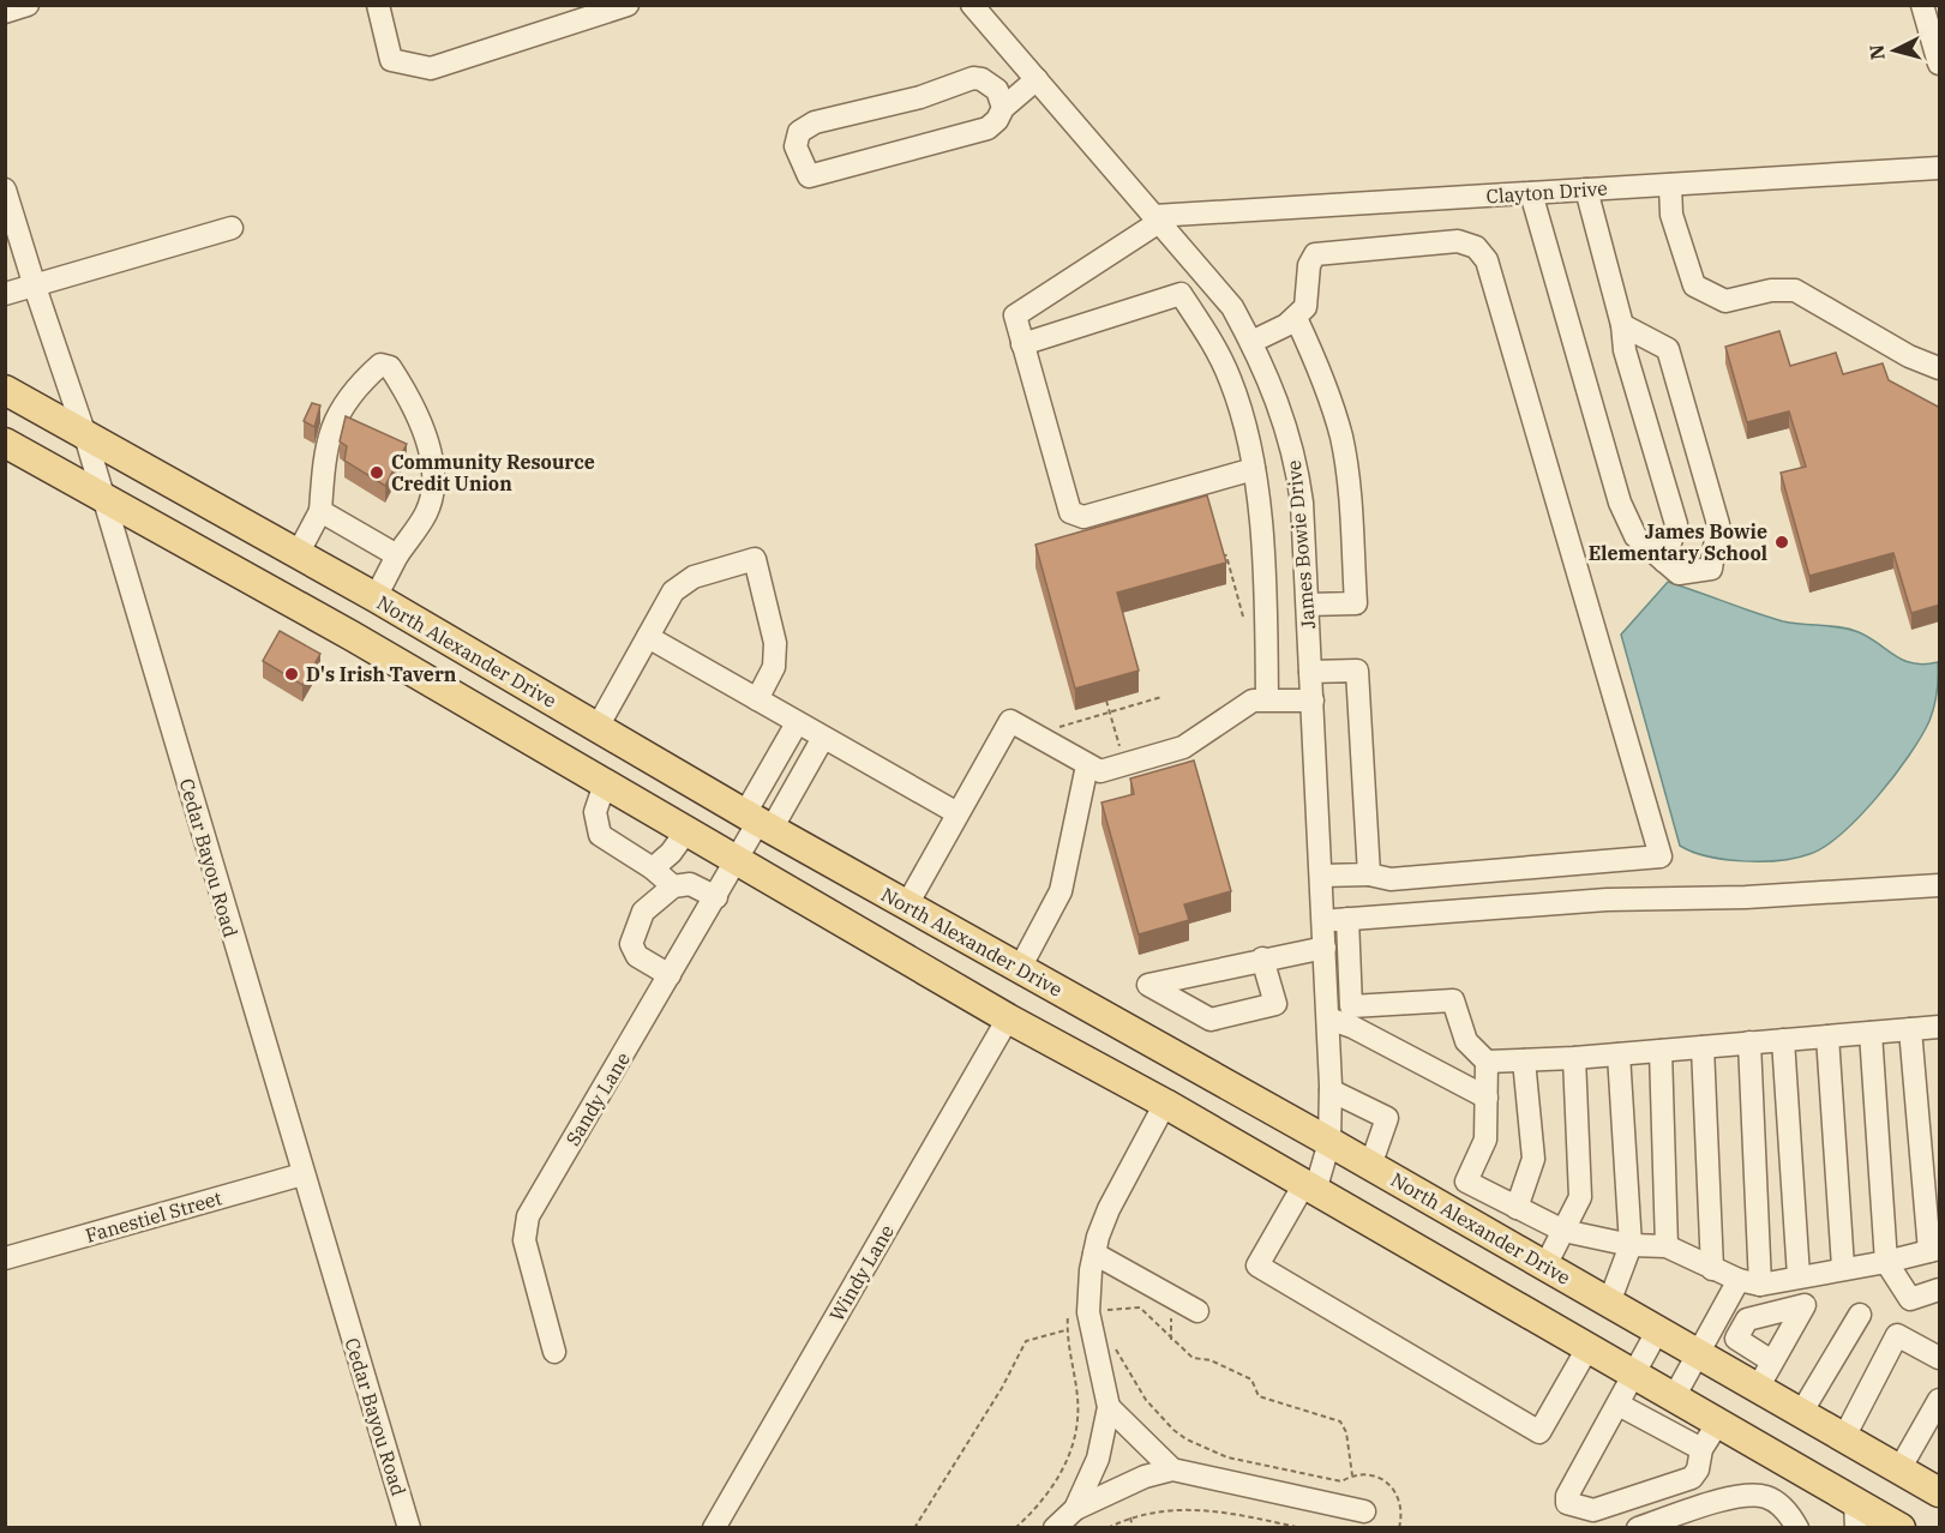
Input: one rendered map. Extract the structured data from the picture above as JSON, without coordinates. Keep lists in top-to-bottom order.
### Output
{
  "streets": {
    "main road": ["North Alexander Drive"],
    "street": [
      "Clayton Drive",
      "James Bowie Drive",
      "Cedar Bayou Road",
      "Sandy Lane",
      "Fanestiel Street",
      "Windy Lane"
    ]
  },
  "crossings": [
    ["Clayton Drive", "James Bowie Drive"],
    ["James Bowie Drive", "North Alexander Drive"],
    ["North Alexander Drive", "Cedar Bayou Road"],
    ["North Alexander Drive", "Sandy Lane"],
    ["Cedar Bayou Road", "Fanestiel Street"]
  ],
  "places": ["Community Resource Credit Union", "James Bowie Elementary School", "D's Irish Tavern"],
  "north": "left"
}
